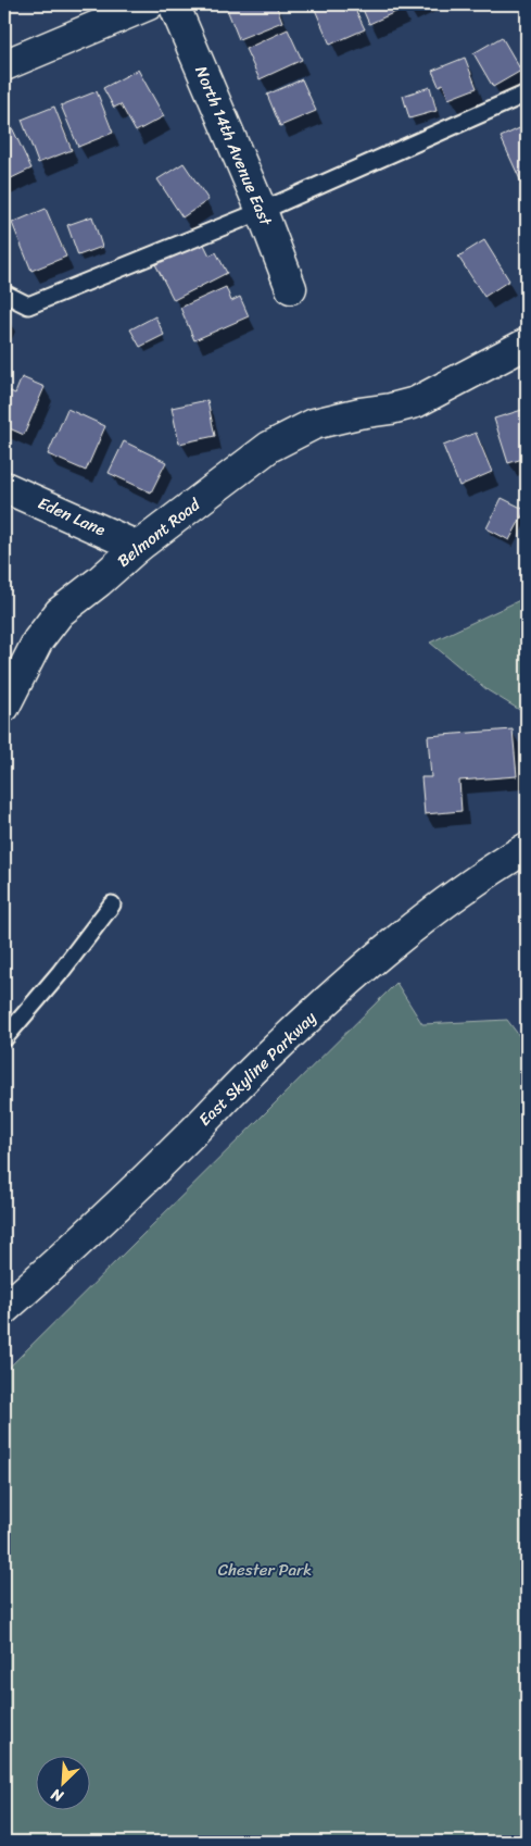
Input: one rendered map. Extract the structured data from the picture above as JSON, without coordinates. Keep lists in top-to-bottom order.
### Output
{
  "streets": {
    "street": [
      "North 14th Avenue East",
      "Eden Lane",
      "Belmont Road",
      "East Skyline Parkway"
    ]
  },
  "crossings": [
    ["Eden Lane", "Belmont Road"]
  ],
  "parks": ["Chester Park"],
  "north": "bottom left"
}
